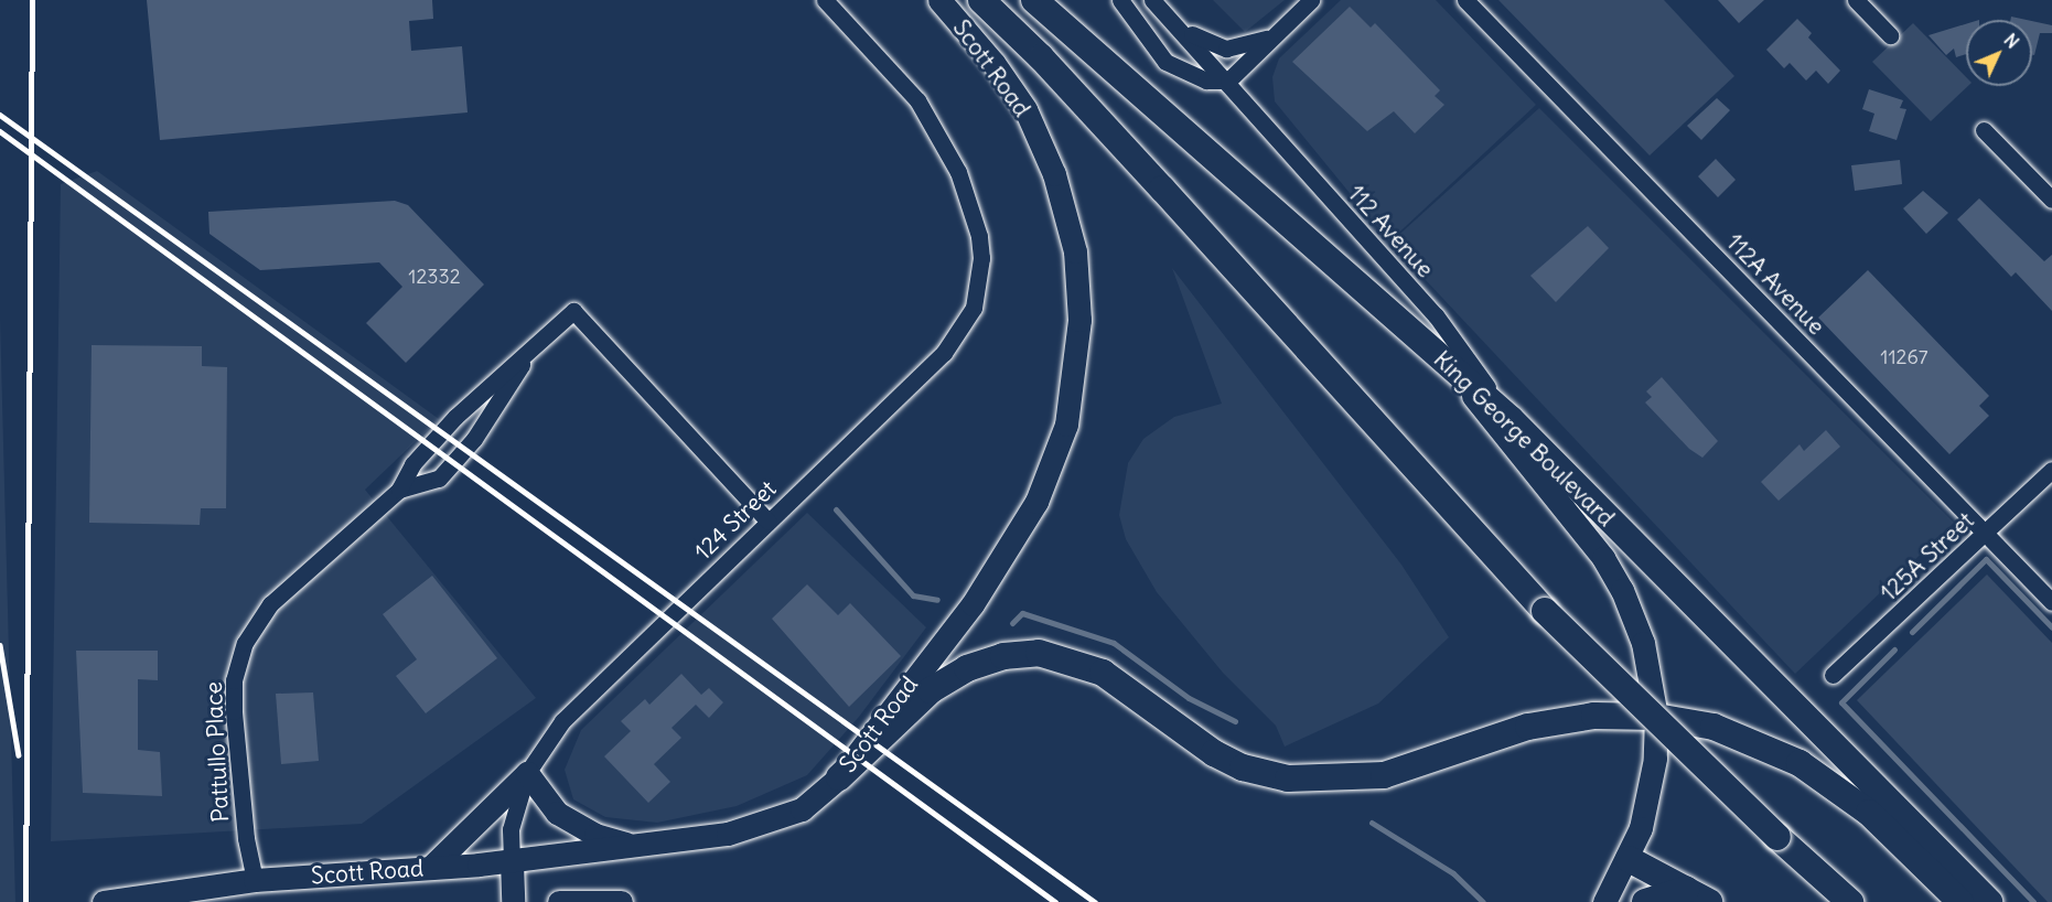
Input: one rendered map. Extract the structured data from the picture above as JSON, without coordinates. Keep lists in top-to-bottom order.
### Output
{
  "streets": {
    "main road": ["Scott Road", "King George Boulevard"],
    "street": [
      "112 Avenue",
      "112A Avenue",
      "124 Street",
      "125A Street",
      "Pattullo Place"
    ]
  },
  "crossings": [
    ["Scott Road", "124 Street"],
    ["Scott Road", "Pattullo Place"],
    ["112 Avenue", "King George Boulevard"],
    ["112A Avenue", "125A Street"],
    ["124 Street", "Pattullo Place"]
  ],
  "house_numbers": ["12332", "11267"],
  "north": "top right"
}
